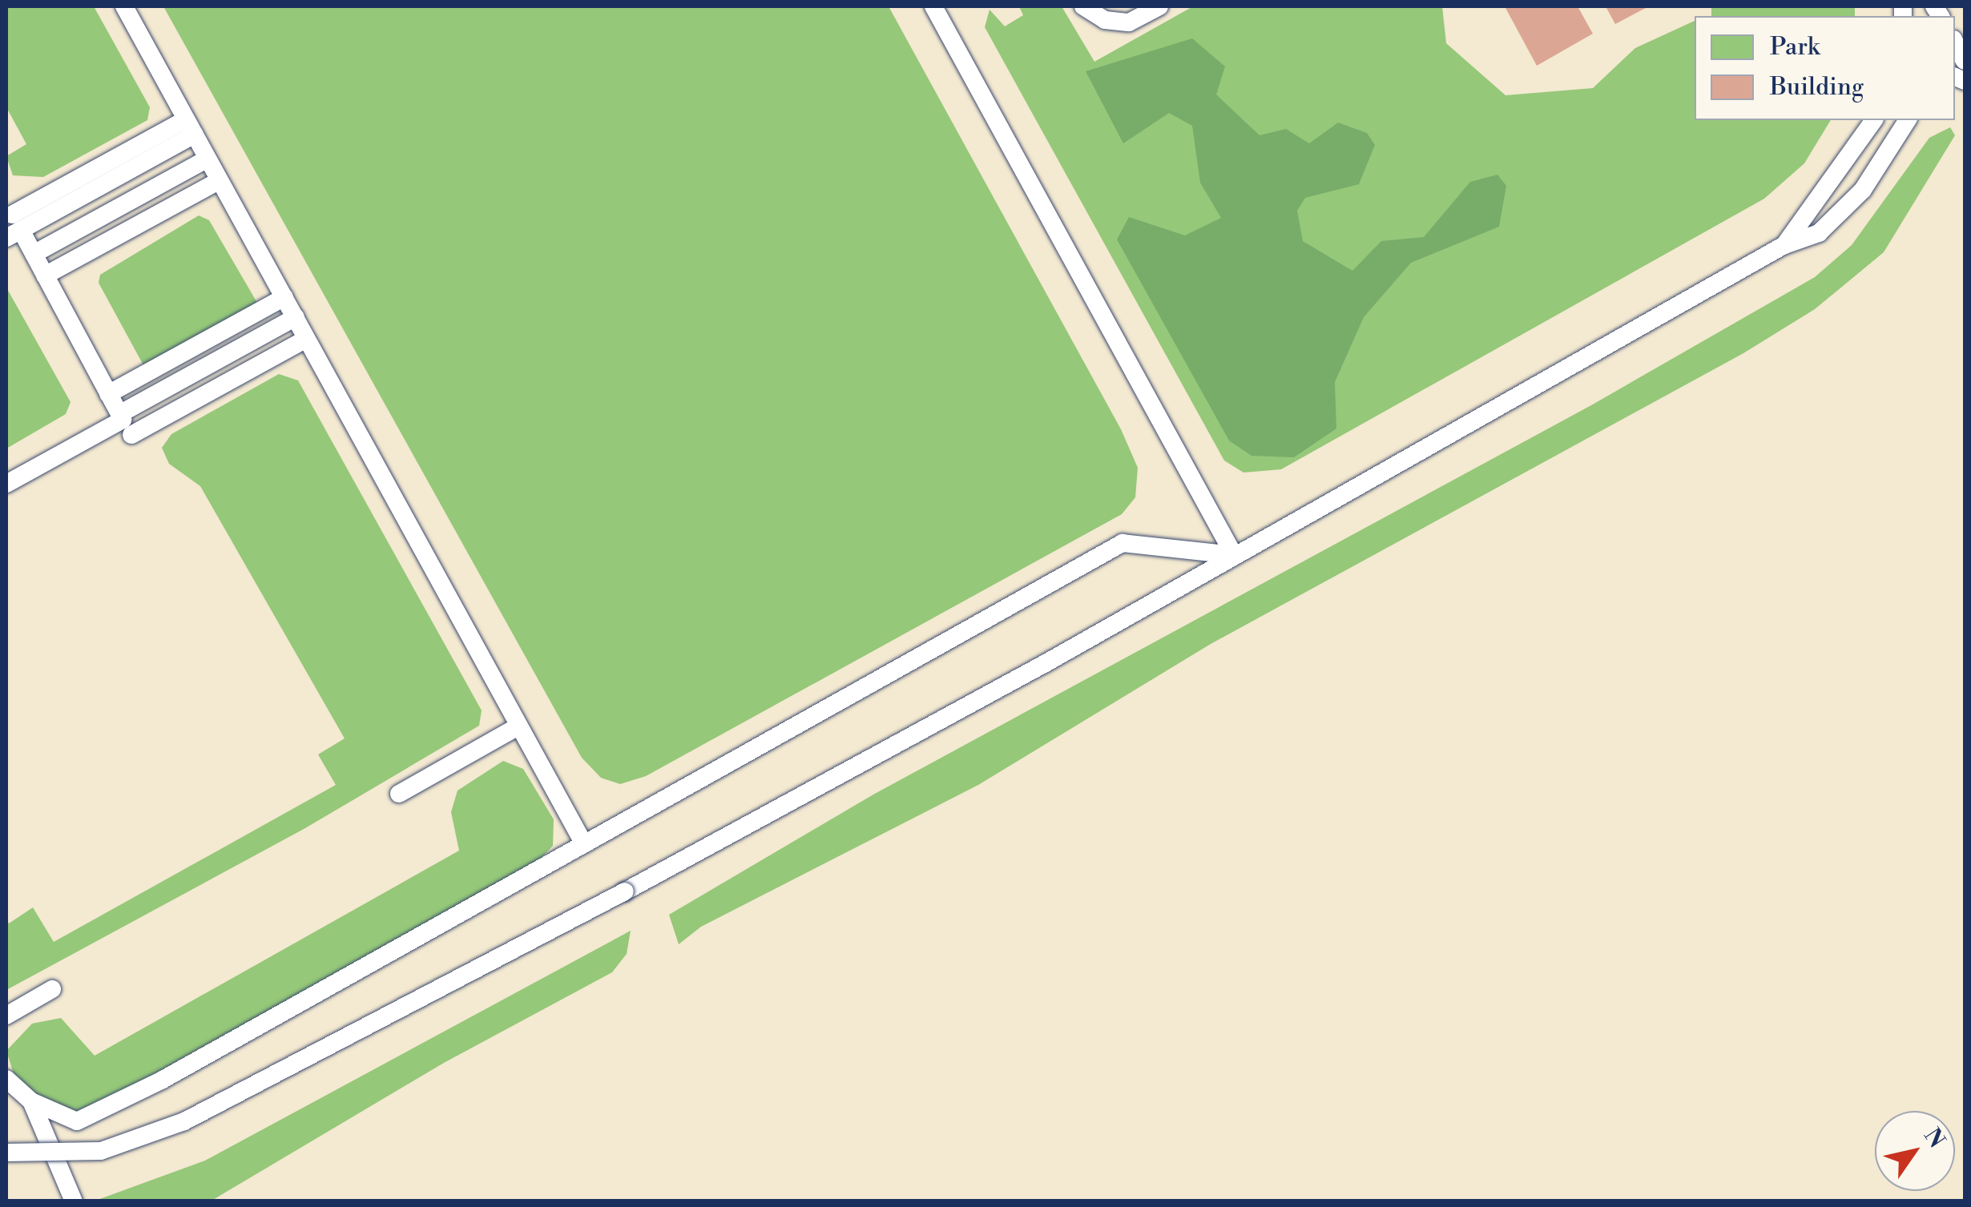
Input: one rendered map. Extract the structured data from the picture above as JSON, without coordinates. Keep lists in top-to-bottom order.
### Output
{
  "legend": ["Park", "Building"],
  "north": "top right"
}
